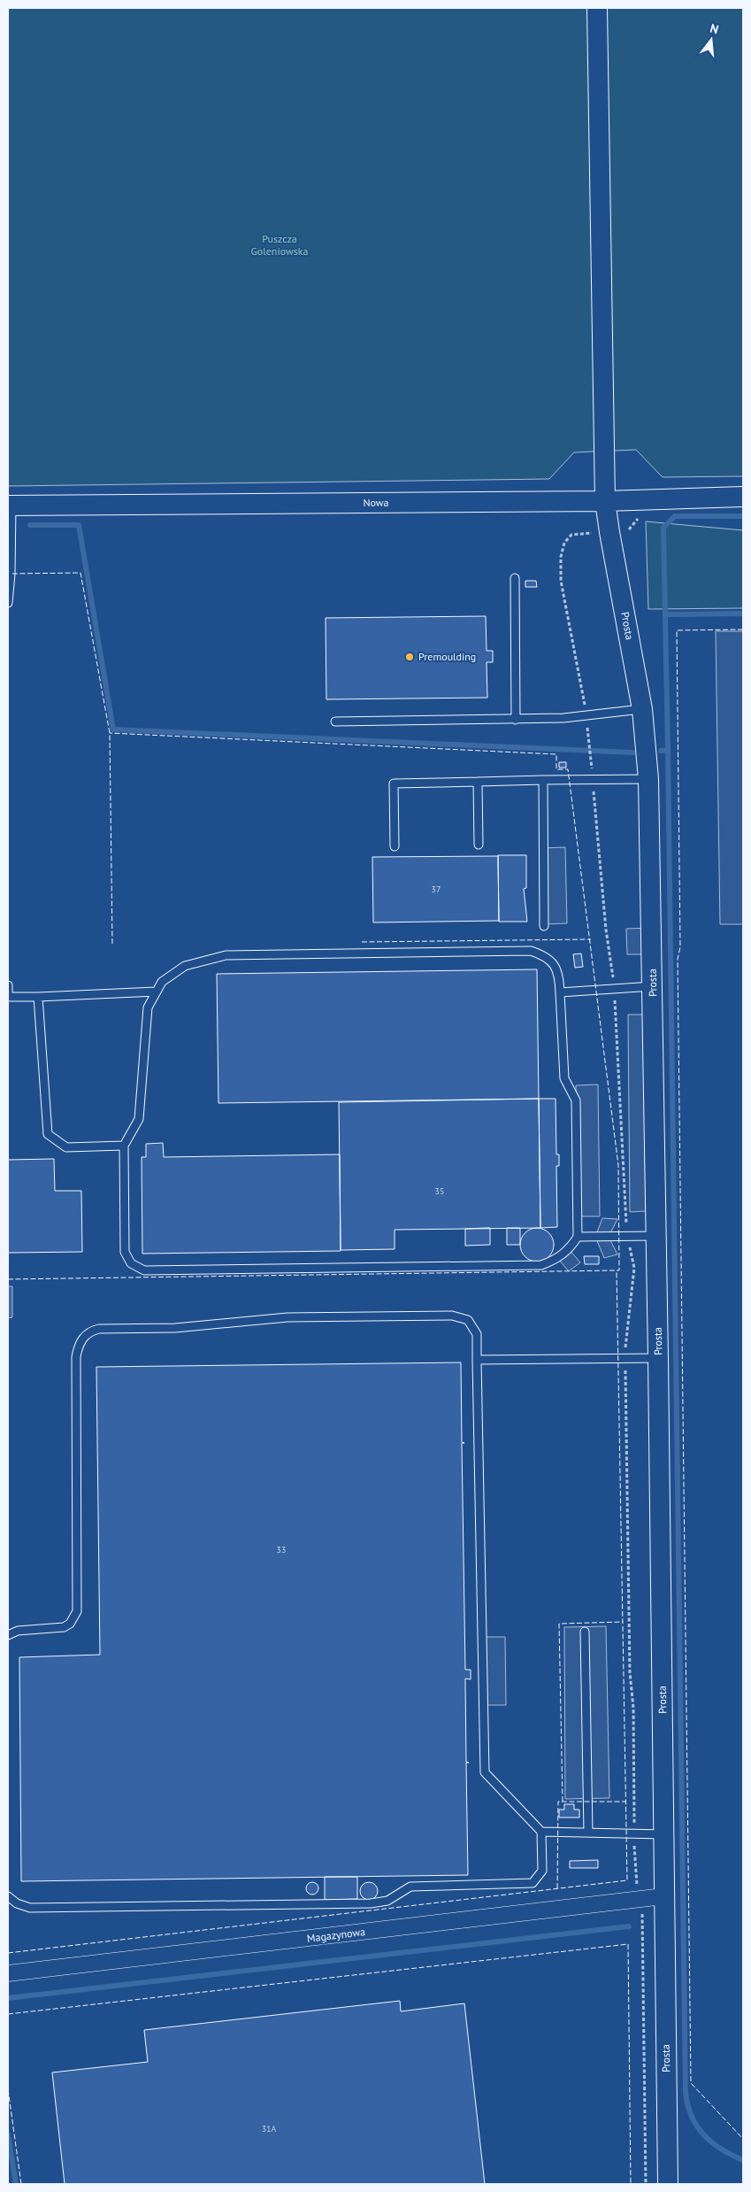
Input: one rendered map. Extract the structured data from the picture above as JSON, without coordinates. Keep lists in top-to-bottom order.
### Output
{
  "streets": {
    "street": ["Nowa", "Prosta", "Magazynowa"]
  },
  "crossings": [
    ["Nowa", "Prosta"],
    ["Prosta", "Magazynowa"]
  ],
  "parks": ["Puszcza Goleniowska"],
  "places": ["Premoulding"],
  "house_numbers": [
    "37",
    "35",
    "33",
    "31A"
  ],
  "north": "top"
}
